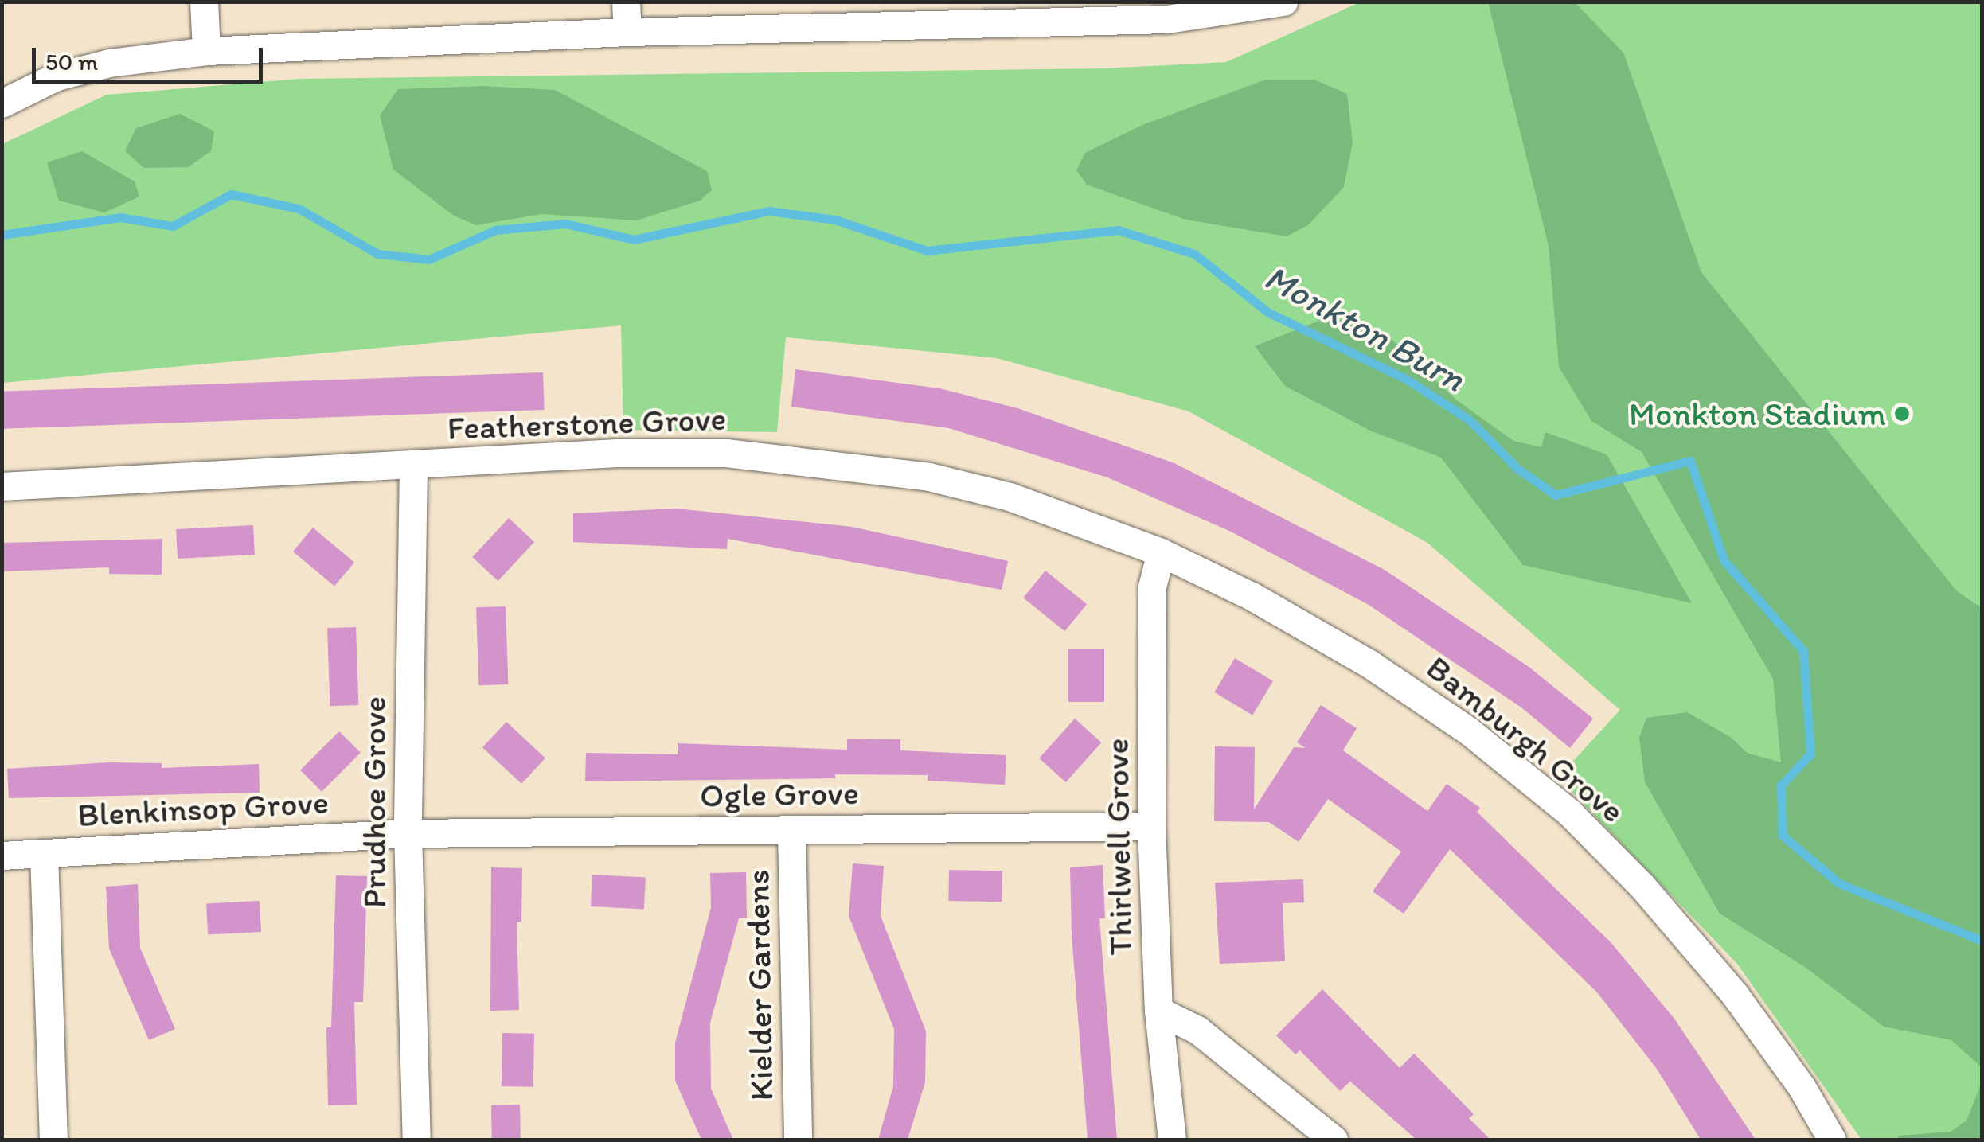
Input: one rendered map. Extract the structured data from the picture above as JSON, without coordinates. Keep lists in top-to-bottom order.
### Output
{
  "streets": {
    "street": [
      "Featherstone Grove",
      "Bamburgh Grove",
      "Ogle Grove",
      "Prudhoe Grove",
      "Blenkinsop Grove",
      "Thirlwell Grove",
      "Kielder Gardens"
    ]
  },
  "crossings": [
    ["Featherstone Grove", "Bamburgh Grove"],
    ["Featherstone Grove", "Prudhoe Grove"],
    ["Featherstone Grove", "Thirlwell Grove"],
    ["Bamburgh Grove", "Thirlwell Grove"],
    ["Ogle Grove", "Prudhoe Grove"],
    ["Ogle Grove", "Blenkinsop Grove"],
    ["Ogle Grove", "Thirlwell Grove"],
    ["Ogle Grove", "Kielder Gardens"],
    ["Prudhoe Grove", "Blenkinsop Grove"]
  ],
  "water": ["Monkton Burn"],
  "places": ["Monkton Stadium"],
  "scale_bar": "50 m"
}
